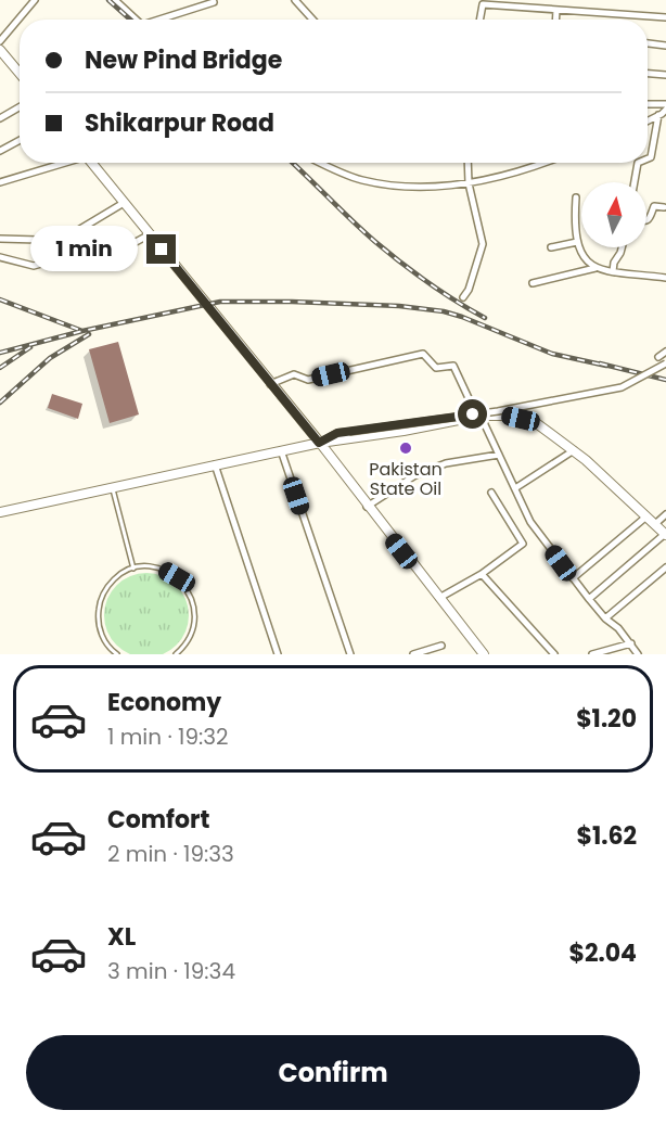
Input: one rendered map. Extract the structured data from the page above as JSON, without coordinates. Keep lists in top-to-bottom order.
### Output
{
  "places": ["Pakistan State Oil"],
  "north": "top",
  "page": {
    "banner": ["New Pind Bridge", "Shikarpur Road"],
    "bubble": "1 min",
    "list": [
      {
        "name": "Economy",
        "note": "1 min · 19:32",
        "value": "$1.20"
      },
      {
        "name": "Comfort",
        "note": "2 min · 19:33",
        "value": "$1.62"
      },
      {
        "name": "XL",
        "note": "3 min · 19:34",
        "value": "$2.04"
      }
    ],
    "buttons": "Confirm"
  }
}
